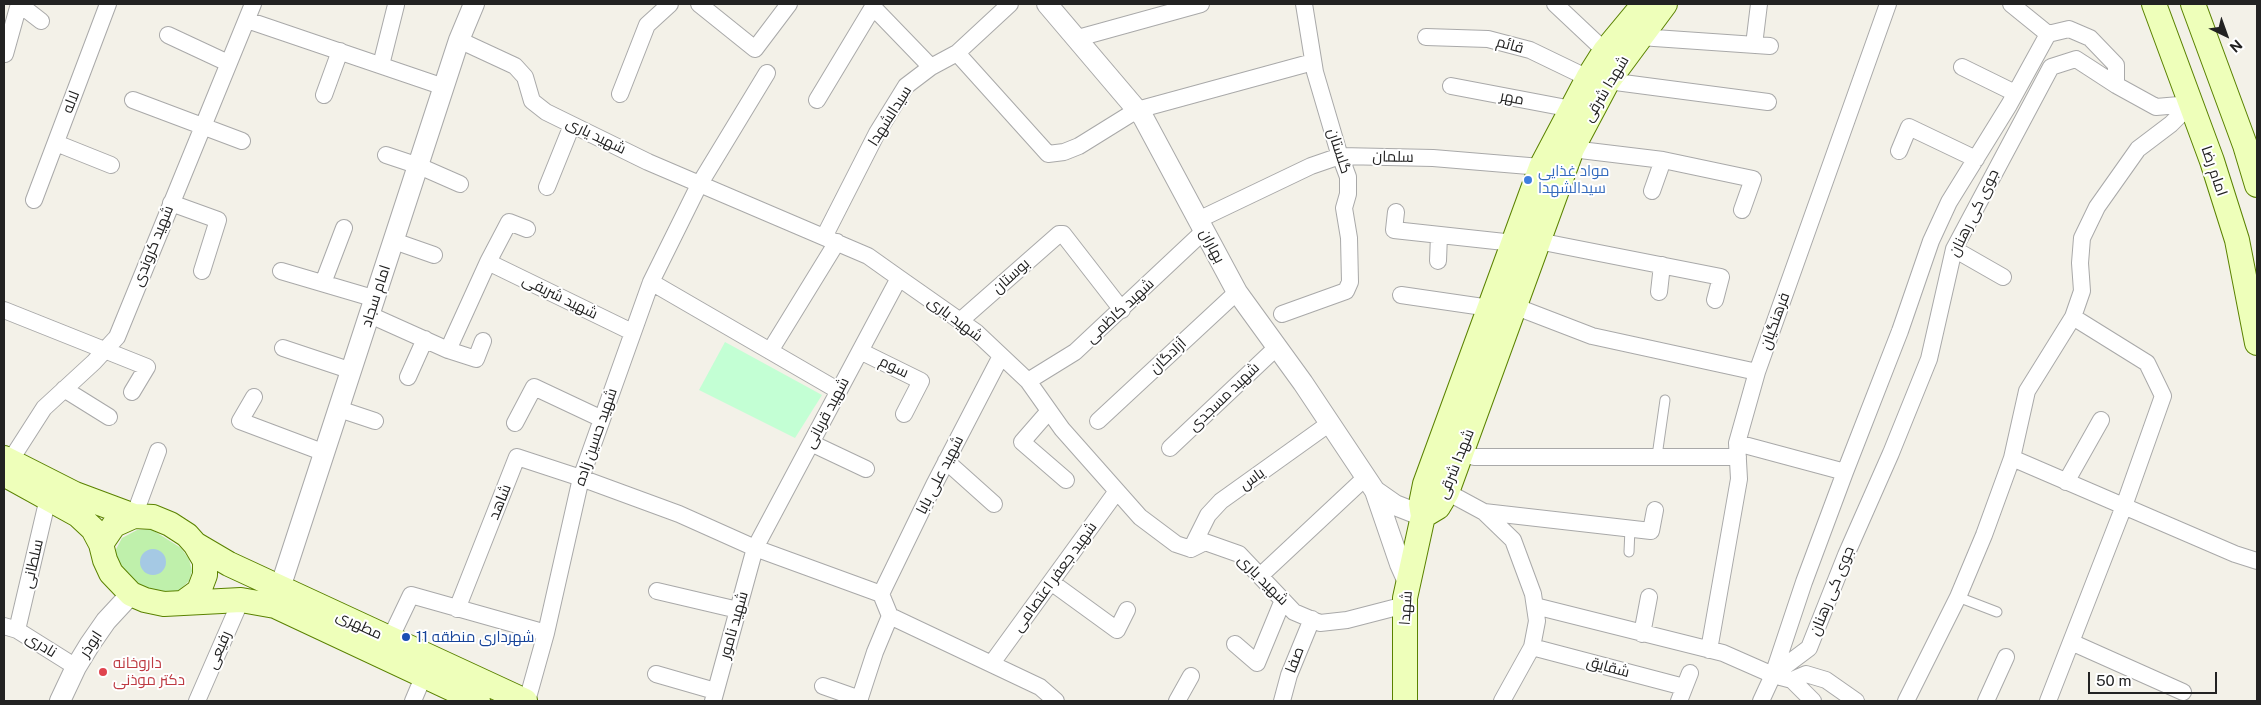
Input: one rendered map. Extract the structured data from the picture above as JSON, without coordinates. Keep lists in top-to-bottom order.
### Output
{
  "streets": {
    "main road": [
      "شهدا شرقی",
      "امام رضا",
      "شهدا",
      "مطهری"
    ],
    "street": [
      "قائم",
      "مهر",
      "لاله",
      "سیدالشهدا",
      "شهید یاری",
      "گلستان",
      "سلمان",
      "جوی کی رهنان",
      "شهید کروندی",
      "بهاران",
      "بوستان",
      "امام سجاد",
      "شهید شریفی",
      "شهید کاظمی",
      "فرهنگیان",
      "آزادگان",
      "سوم",
      "شهید مسجدی",
      "شهید قربانی",
      "شهید حسین زاده",
      "شهید علی بابا",
      "یاس",
      "شاهد",
      "سلطانی",
      "شهید جعفر اعتصامی",
      "شهید نامور",
      "ابوذر",
      "نادری",
      "رفیعی",
      "صفا",
      "شقایق"
    ]
  },
  "crossings": [
    ["قائم", "شهدا شرقی"],
    ["شهدا شرقی", "مهر"],
    ["شهدا شرقی", "سلمان"],
    ["شهدا شرقی", "شهدا"],
    ["سیدالشهدا", "شهید یاری"],
    ["شهید یاری", "بوستان"],
    ["شهید یاری", "امام سجاد"],
    ["شهید یاری", "شهید کاظمی"],
    ["شهید یاری", "شهید قربانی"],
    ["شهید یاری", "شهید حسین زاده"],
    ["شهید یاری", "شهید علی بابا"],
    ["شهید یاری", "یاس"],
    ["شهید یاری", "شهید جعفر اعتصامی"],
    ["شهید یاری", "شهدا"],
    ["شهید یاری", "صفا"],
    ["گلستان", "سلمان"],
    ["سلمان", "بهاران"],
    ["سلمان", "شهید کاظمی"],
    ["بهاران", "شهید کاظمی"],
    ["بهاران", "آزادگان"],
    ["بهاران", "شهید مسجدی"],
    ["بهاران", "یاس"],
    ["بوستان", "شهید کاظمی"],
    ["امام سجاد", "مطهری"],
    ["شهید شریفی", "شهید حسین زاده"],
    ["سوم", "شهید قربانی"],
    ["شهید قربانی", "شهید نامور"],
    ["شهید حسین زاده", "شاهد"],
    ["شهید حسین زاده", "مطهری"],
    ["سلطانی", "نادری"],
    ["مطهری", "ابوذر"],
    ["مطهری", "رفیعی"],
    ["ابوذر", "نادری"]
  ],
  "places": ["مواد غذایی سیدالشهدا", "شهرداری منطقه 11", "داروخانه دکتر موذنی"],
  "scale_bar": "50 m",
  "north": "bottom right"
}
